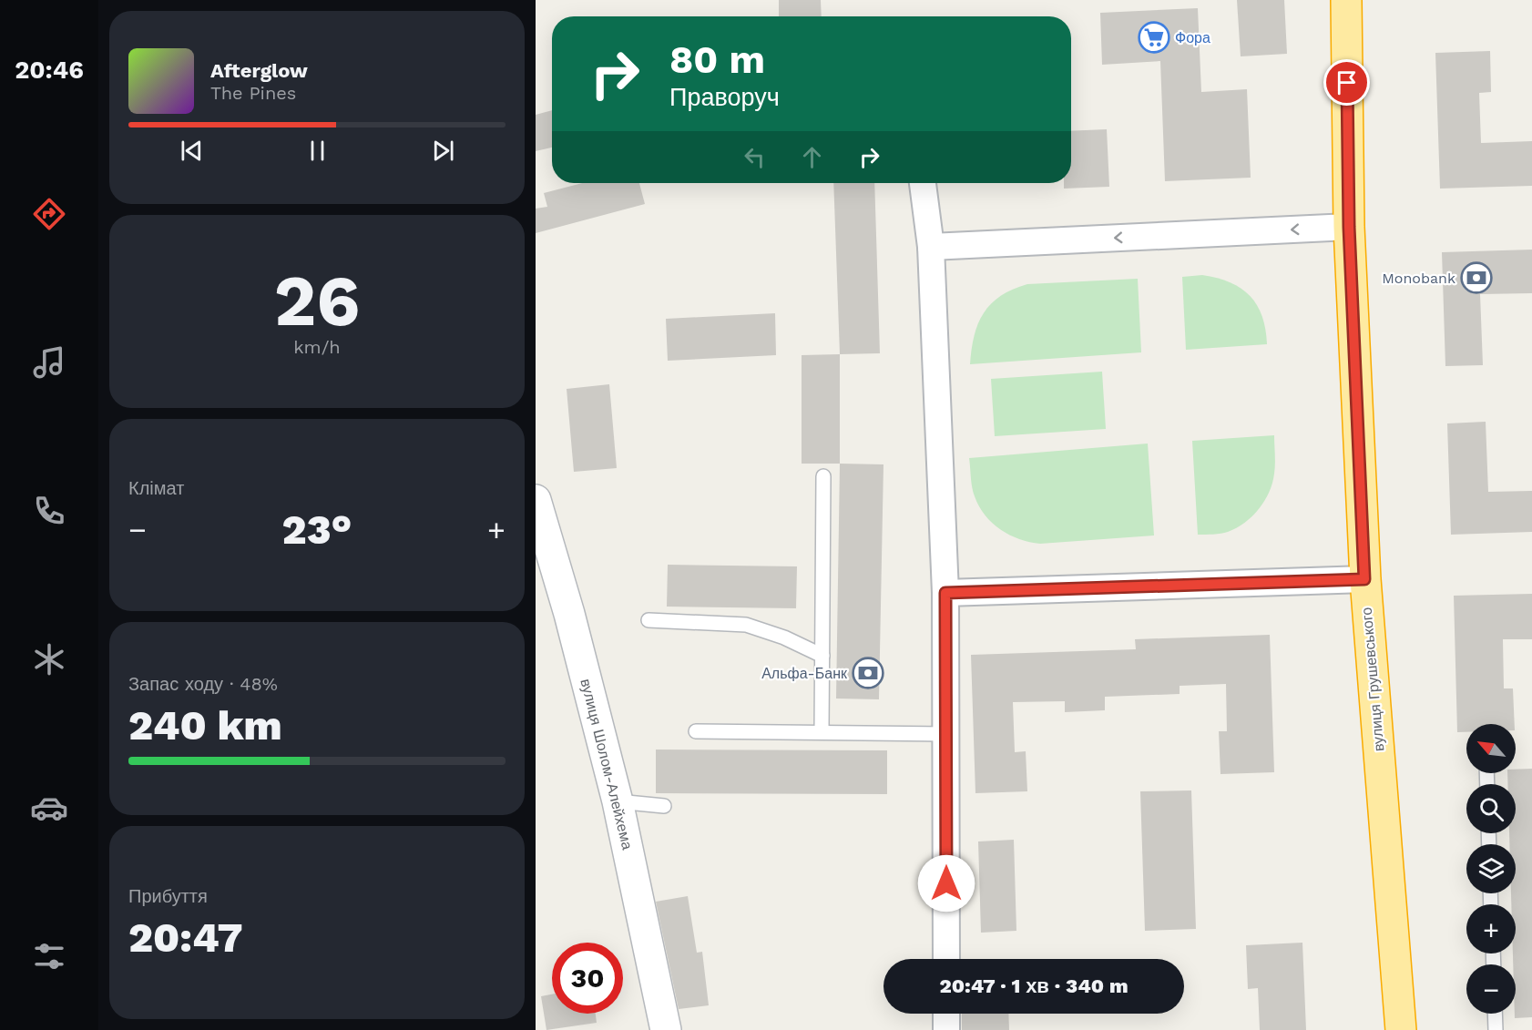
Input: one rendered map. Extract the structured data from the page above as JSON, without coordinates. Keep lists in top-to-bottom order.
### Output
{
  "streets": {
    "highway": ["вулиця Грушевського"],
    "street": ["вулиця Шолом-Алейхема"]
  },
  "places": {
    "supermarket": ["Фора"],
    "bank": ["Monobank", "Альфа-Банк"]
  },
  "north": "top left",
  "page": {
    "tabs": "20:46",
    "turn": ["80 m", "Праворуч"],
    "song": ["Afterglow", "The Pines"],
    "tile": [
      ["26", "km/h"],
      "Клімат",
      ["Запас ходу · 48%", "240 km"],
      ["Прибуття", "20:47"]
    ],
    "heat": ["−", "23°", "+"],
    "map_buttons": ["+", "−"],
    "limit": "30",
    "trip": "20:47 · 1 хв · 340 m"
  }
}
